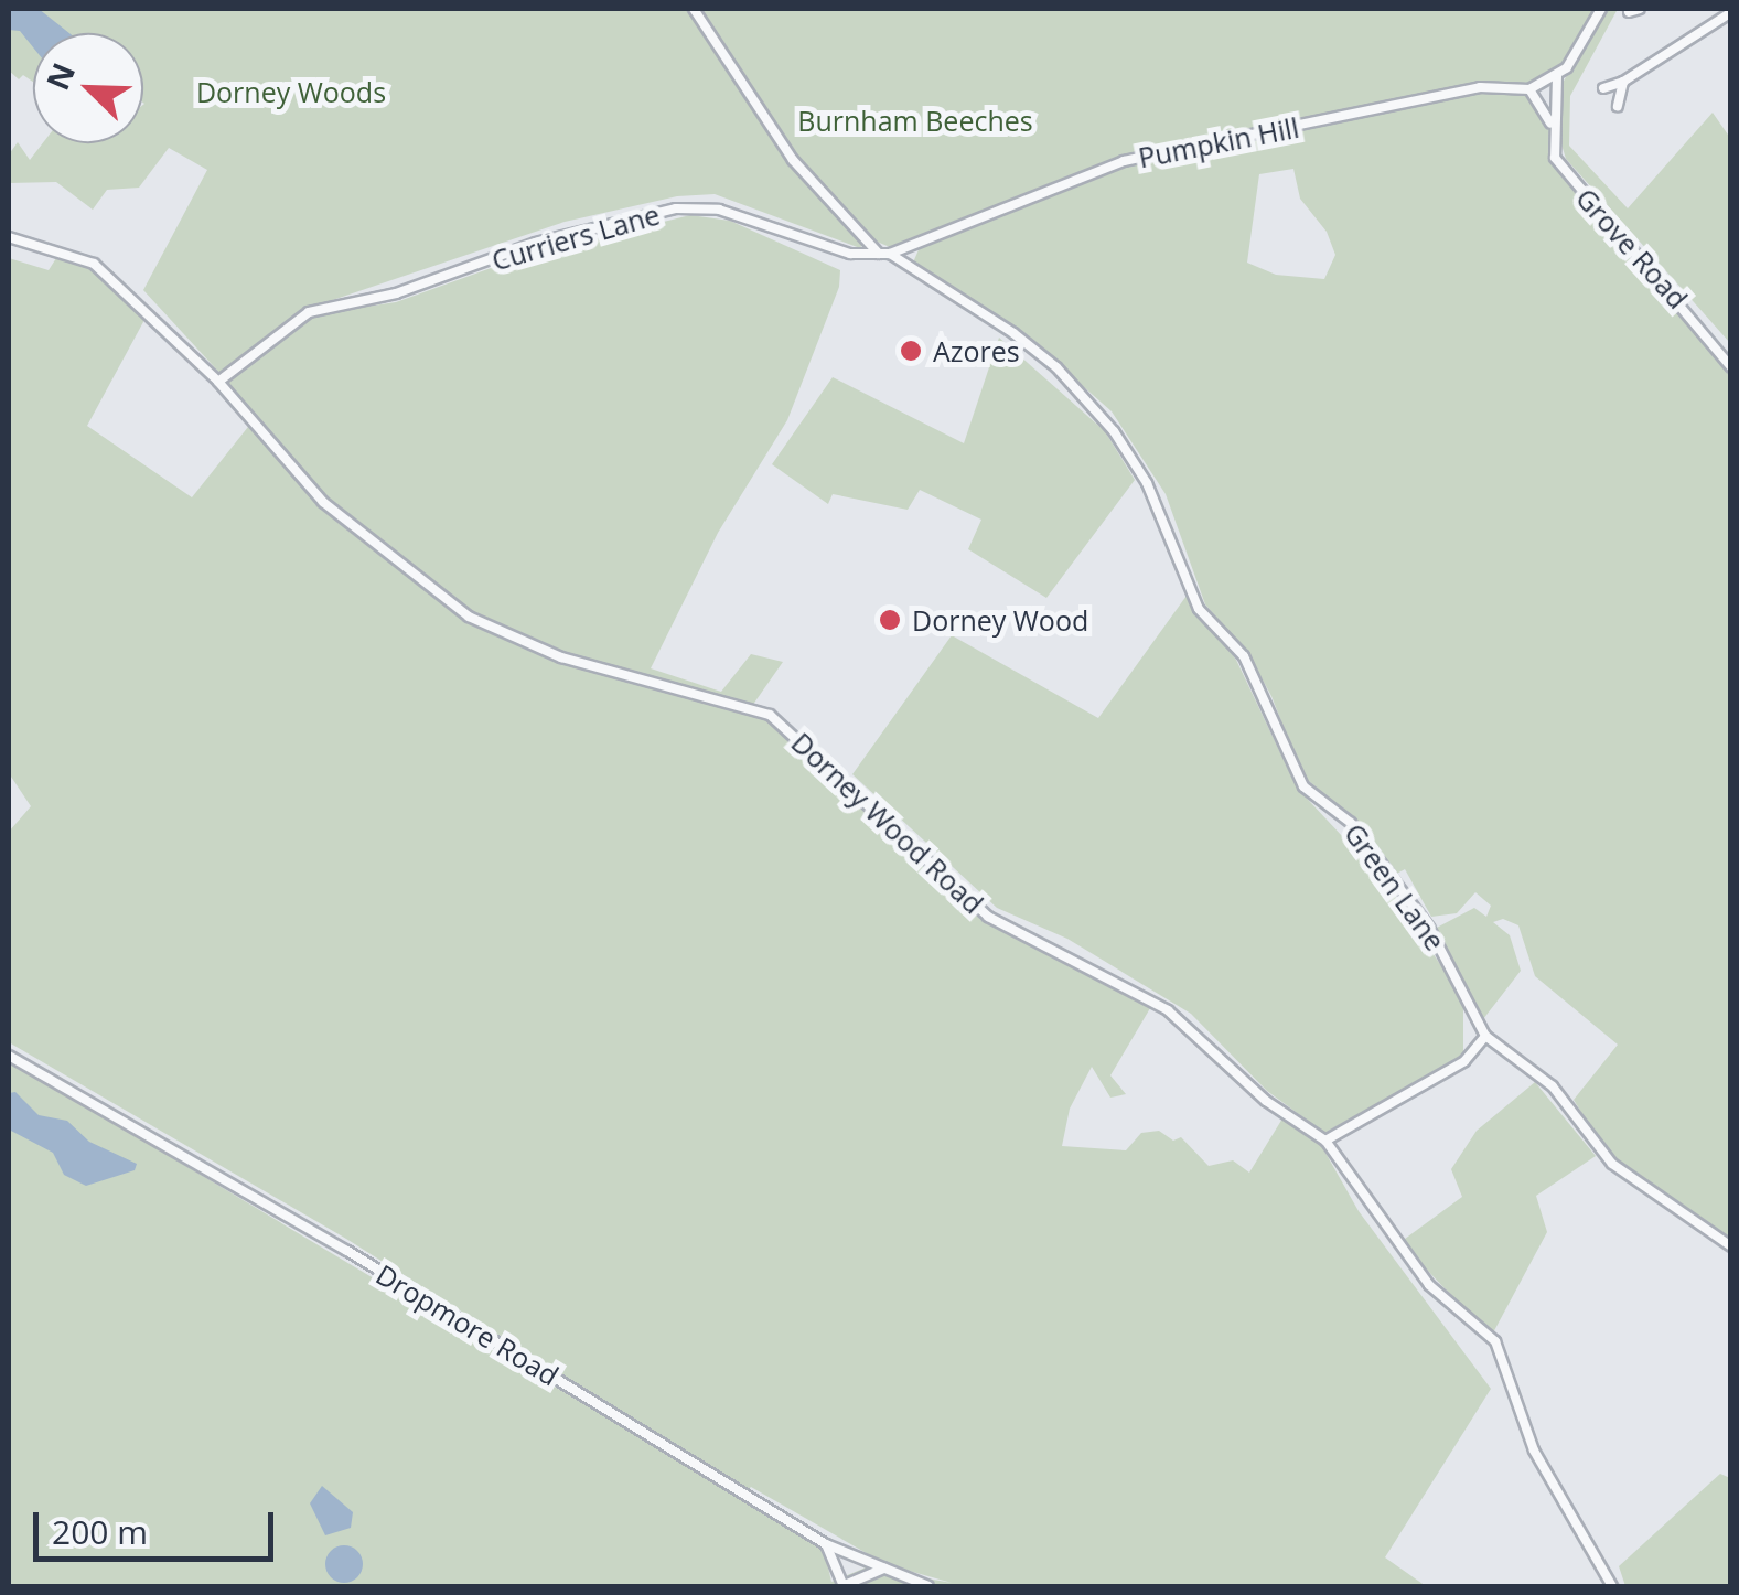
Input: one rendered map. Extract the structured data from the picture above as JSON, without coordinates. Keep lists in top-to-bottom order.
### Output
{
  "streets": {
    "street": [
      "Pumpkin Hill",
      "Curriers Lane",
      "Grove Road",
      "Dorney Wood Road",
      "Green Lane",
      "Dropmore Road"
    ]
  },
  "crossings": [
    ["Pumpkin Hill", "Curriers Lane"],
    ["Pumpkin Hill", "Grove Road"],
    ["Pumpkin Hill", "Green Lane"],
    ["Curriers Lane", "Dorney Wood Road"],
    ["Curriers Lane", "Green Lane"]
  ],
  "parks": ["Dorney Woods", "Burnham Beeches"],
  "places": ["Azores", "Dorney Wood"],
  "scale_bar": "200 m",
  "north": "top left"
}
